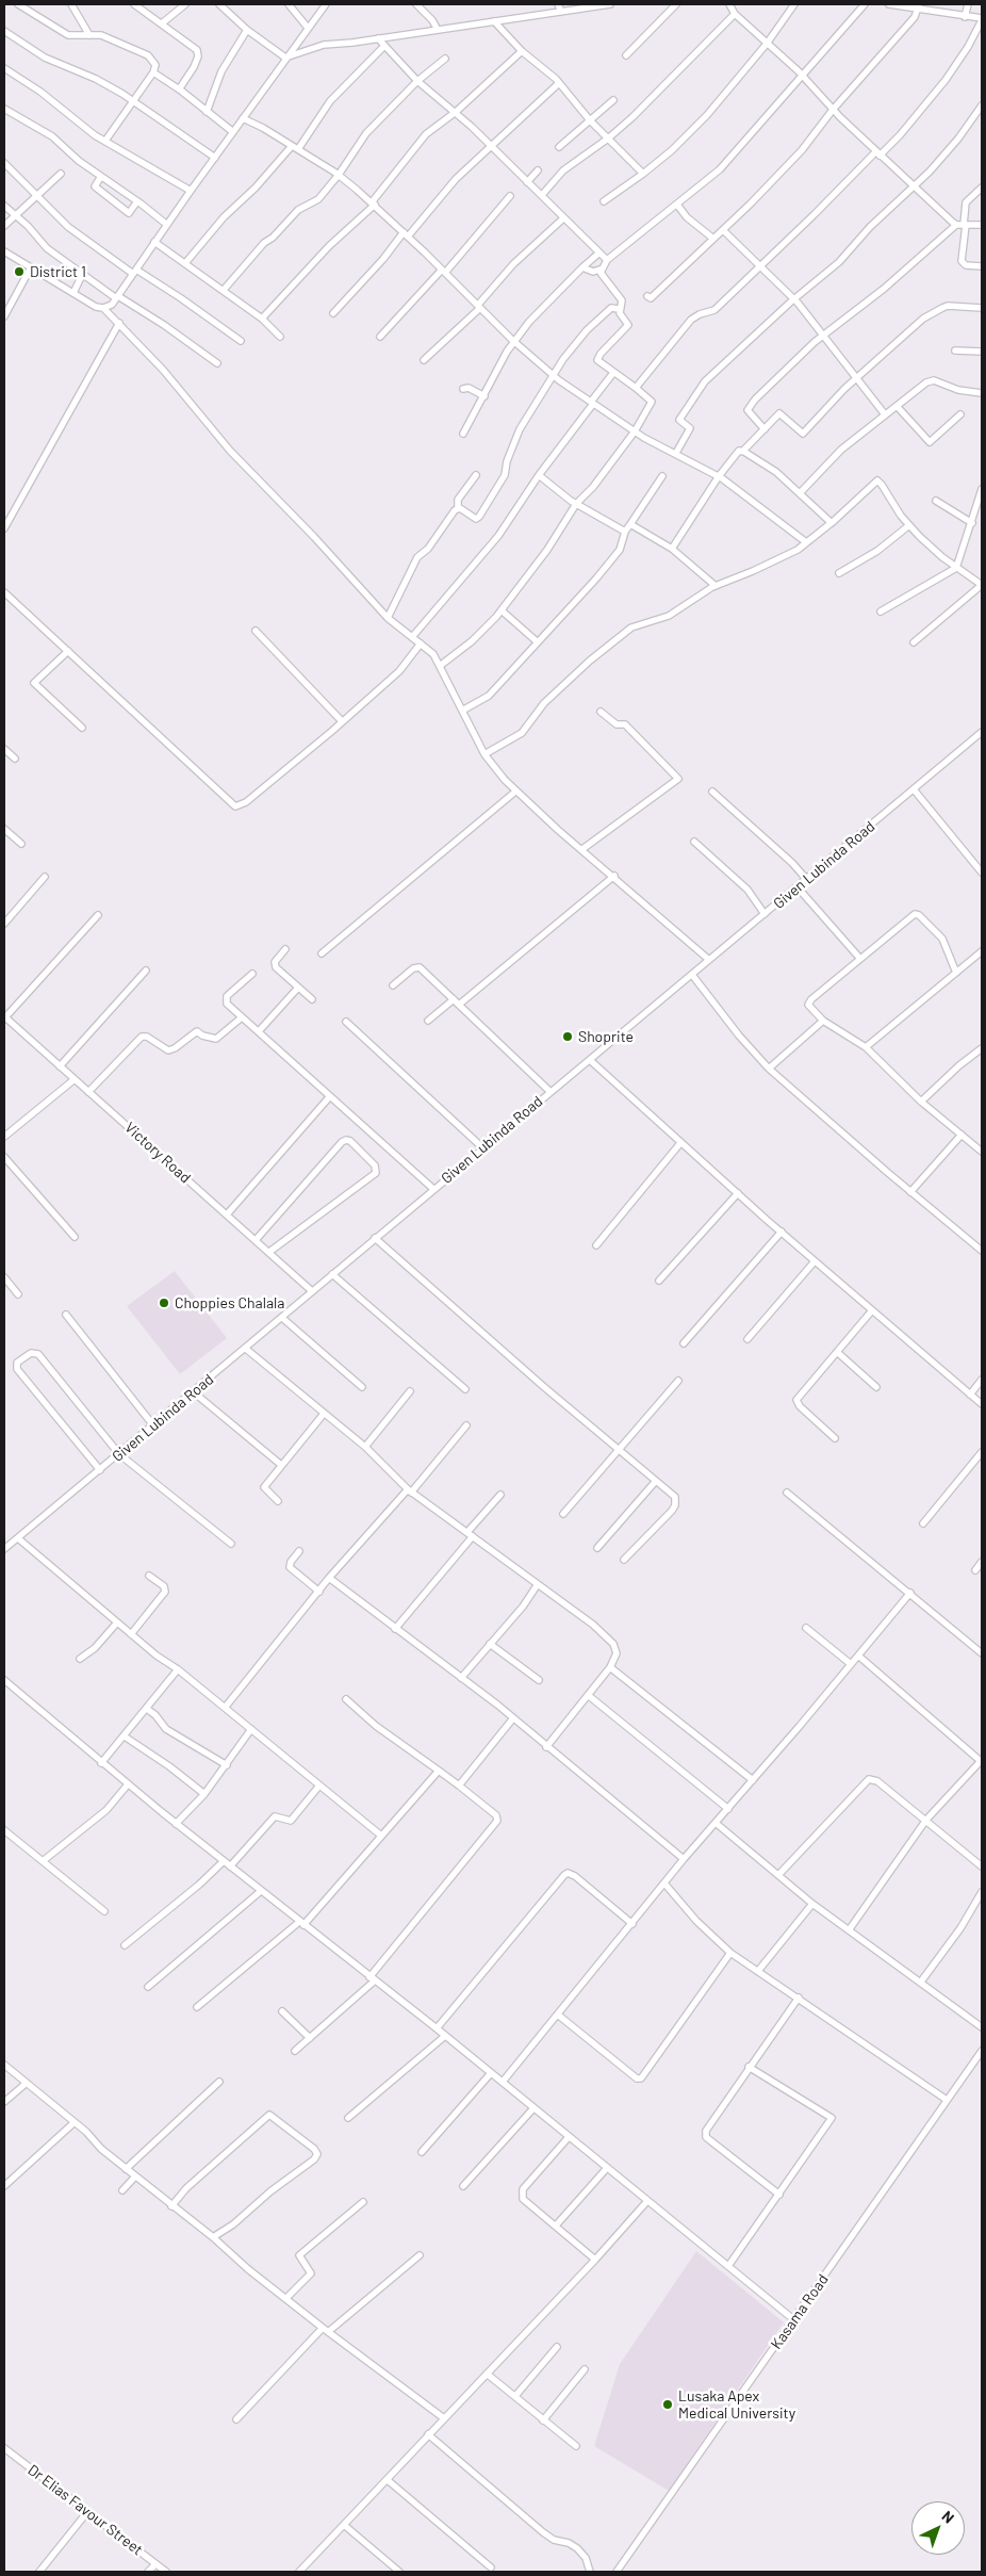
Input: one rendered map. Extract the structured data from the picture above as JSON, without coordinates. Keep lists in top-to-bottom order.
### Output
{
  "streets": {
    "street": [
      "Given Lubinda Road",
      "Victory Road",
      "Kasama Road",
      "Dr Elias Favour Street"
    ]
  },
  "crossings": [
    ["Given Lubinda Road", "Victory Road"]
  ],
  "places": [
    "District 1",
    "Shoprite",
    "Choppies Chalala",
    "Lusaka Apex Medical University"
  ],
  "north": "top right"
}
